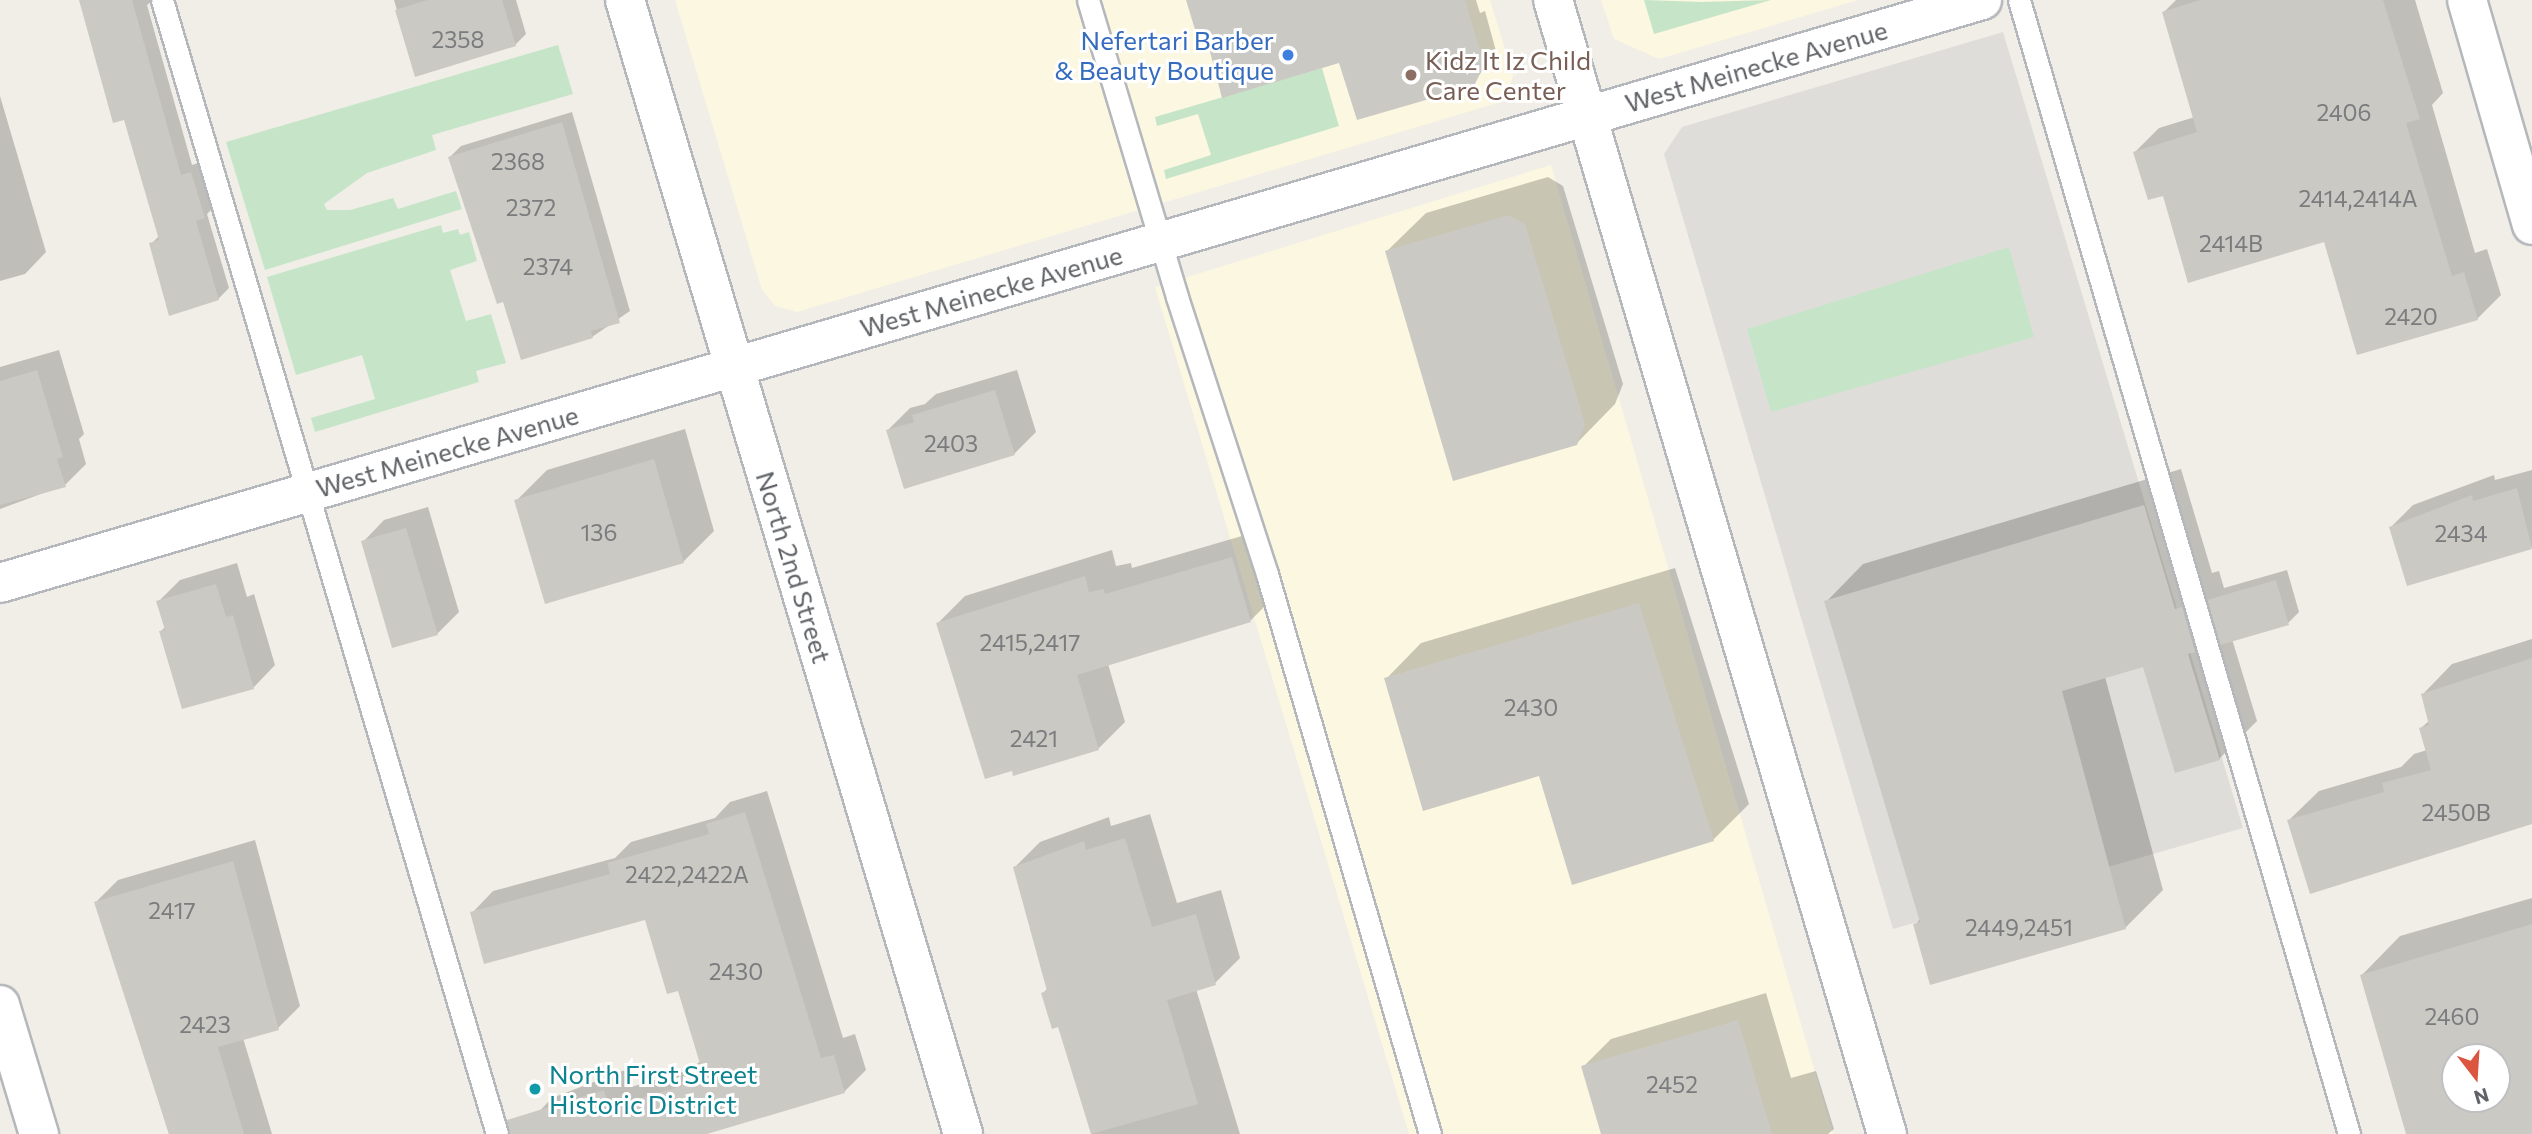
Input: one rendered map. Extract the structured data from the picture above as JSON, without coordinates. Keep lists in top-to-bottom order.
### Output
{
  "streets": {
    "street": ["West Meinecke Avenue", "North 2nd Street"]
  },
  "crossings": [
    ["West Meinecke Avenue", "North 2nd Street"]
  ],
  "places": ["Nefertari Barber & Beauty Boutique", "Kidz It Iz Child Care Center", "North First Street Historic District"],
  "house_numbers": [
    "2358",
    "2406",
    "2368",
    "2414,2414A",
    "2372",
    "2414B",
    "2374",
    "2420",
    "2403",
    "136",
    "2434",
    "2415,2417",
    "2430",
    "2421",
    "2450B",
    "2422,2422A",
    "2417",
    "2449,2451",
    "2430",
    "2460",
    "2423",
    "2452"
  ],
  "north": "bottom"
}
